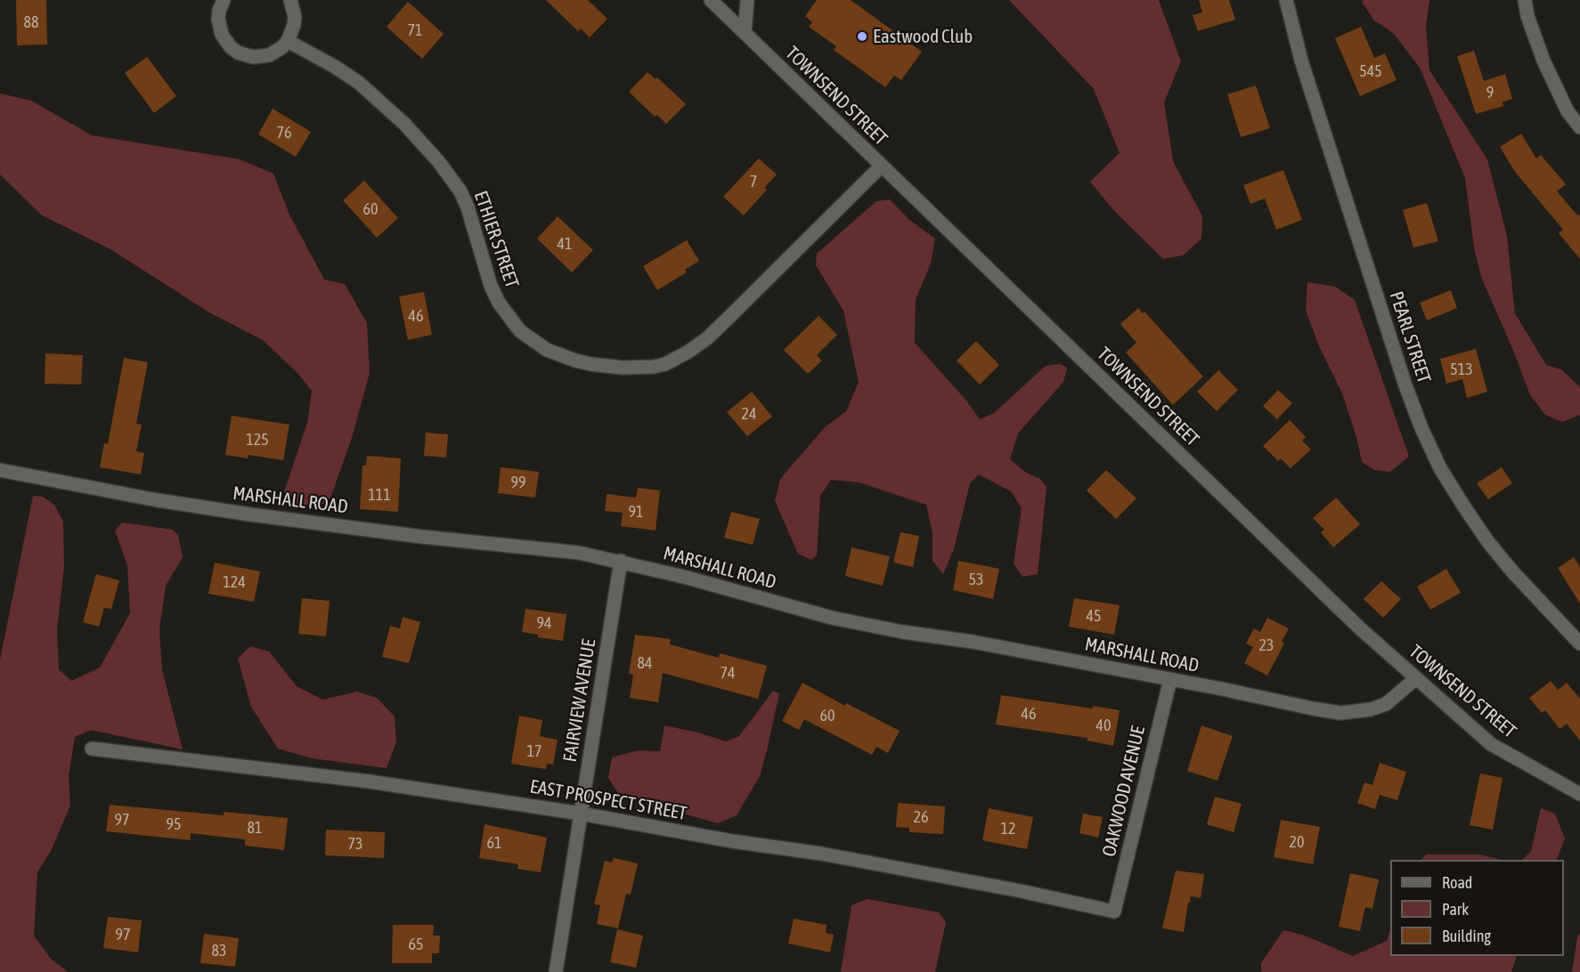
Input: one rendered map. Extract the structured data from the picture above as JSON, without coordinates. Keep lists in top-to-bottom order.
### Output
{
  "streets": {
    "street": [
      "TOWNSEND STREET",
      "ETHIER STREET",
      "PEARL STREET",
      "MARSHALL ROAD",
      "FAIRVIEW AVENUE",
      "OAKWOOD AVENUE",
      "EAST PROSPECT STREET"
    ]
  },
  "crossings": [
    ["TOWNSEND STREET", "ETHIER STREET"],
    ["TOWNSEND STREET", "MARSHALL ROAD"],
    ["MARSHALL ROAD", "FAIRVIEW AVENUE"],
    ["MARSHALL ROAD", "OAKWOOD AVENUE"],
    ["FAIRVIEW AVENUE", "EAST PROSPECT STREET"],
    ["OAKWOOD AVENUE", "EAST PROSPECT STREET"]
  ],
  "places": ["Eastwood Club"],
  "house_numbers": [
    "88",
    "71",
    "545",
    "9",
    "76",
    "7",
    "60",
    "41",
    "46",
    "513",
    "24",
    "125",
    "99",
    "111",
    "91",
    "53",
    "124",
    "45",
    "94",
    "23",
    "84",
    "74",
    "46",
    "60",
    "40",
    "17",
    "26",
    "97",
    "95",
    "81",
    "12",
    "20",
    "61",
    "73",
    "97",
    "65",
    "83"
  ],
  "legend": ["Road", "Park", "Building"]
}
